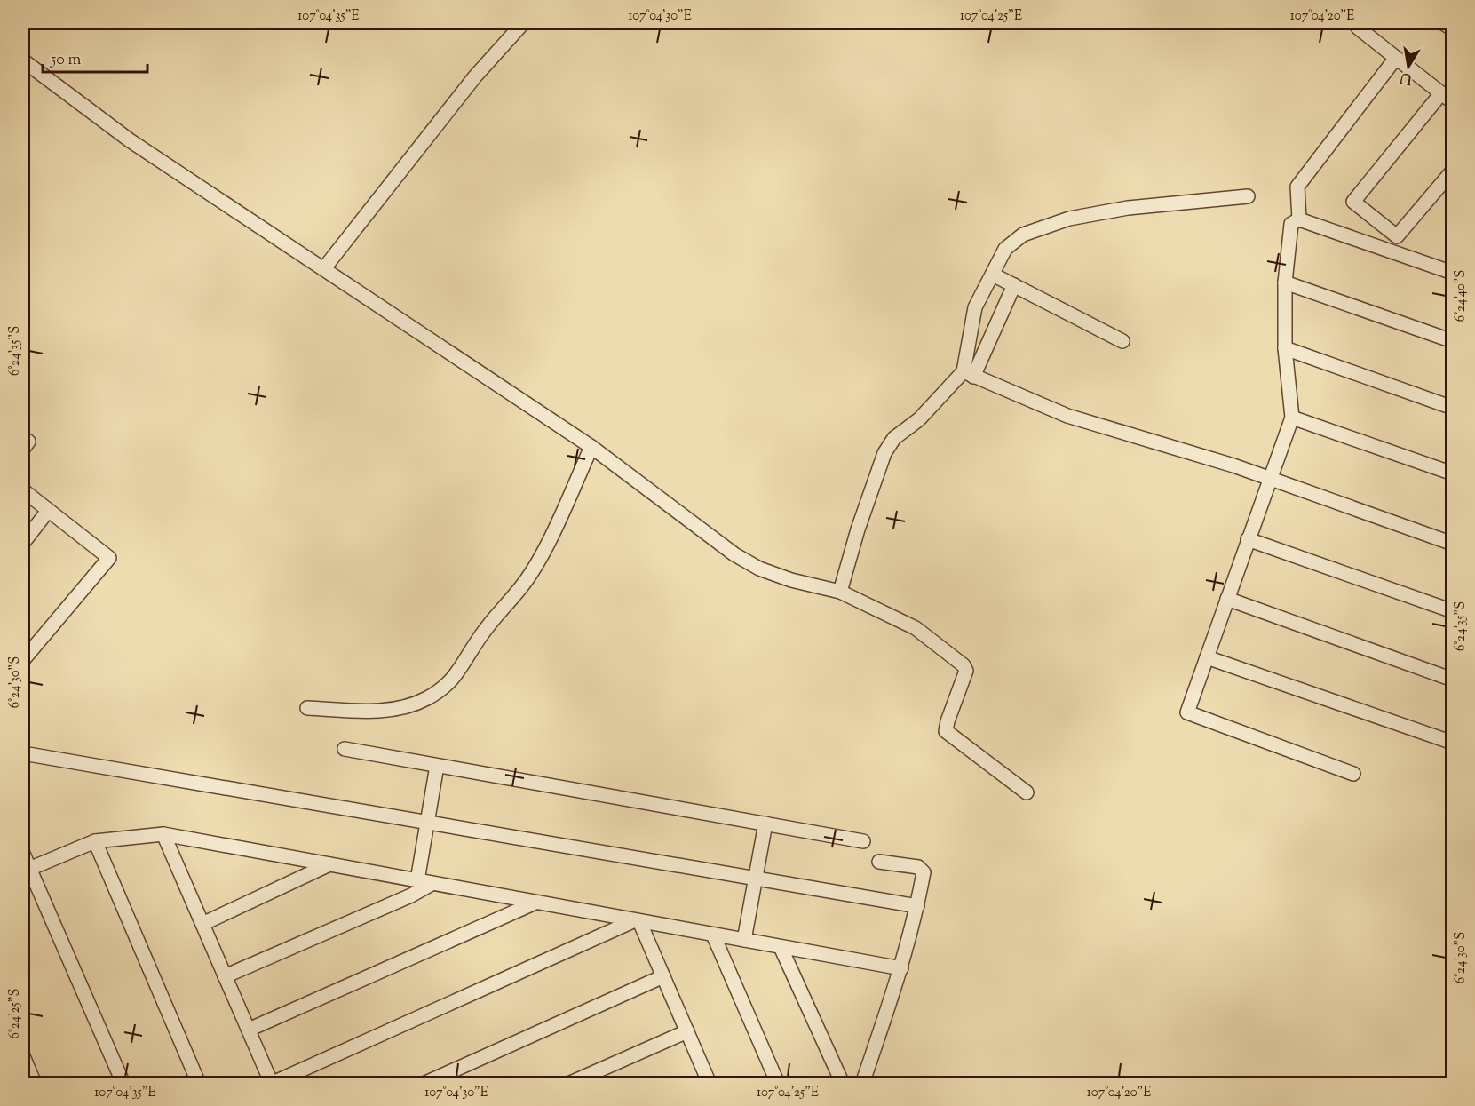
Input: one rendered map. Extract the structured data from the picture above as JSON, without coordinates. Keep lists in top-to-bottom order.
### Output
{
  "scale_bar": "50 m",
  "north": "bottom",
  "coordinates": [
    "107°04'35\"E",
    "107°04'30\"E",
    "107°04'25\"E",
    "107°04'20\"E",
    "6°24'40\"S",
    "6°24'35\"S",
    "6°24'30\"S",
    "6°24'25\"S"
  ]
}
